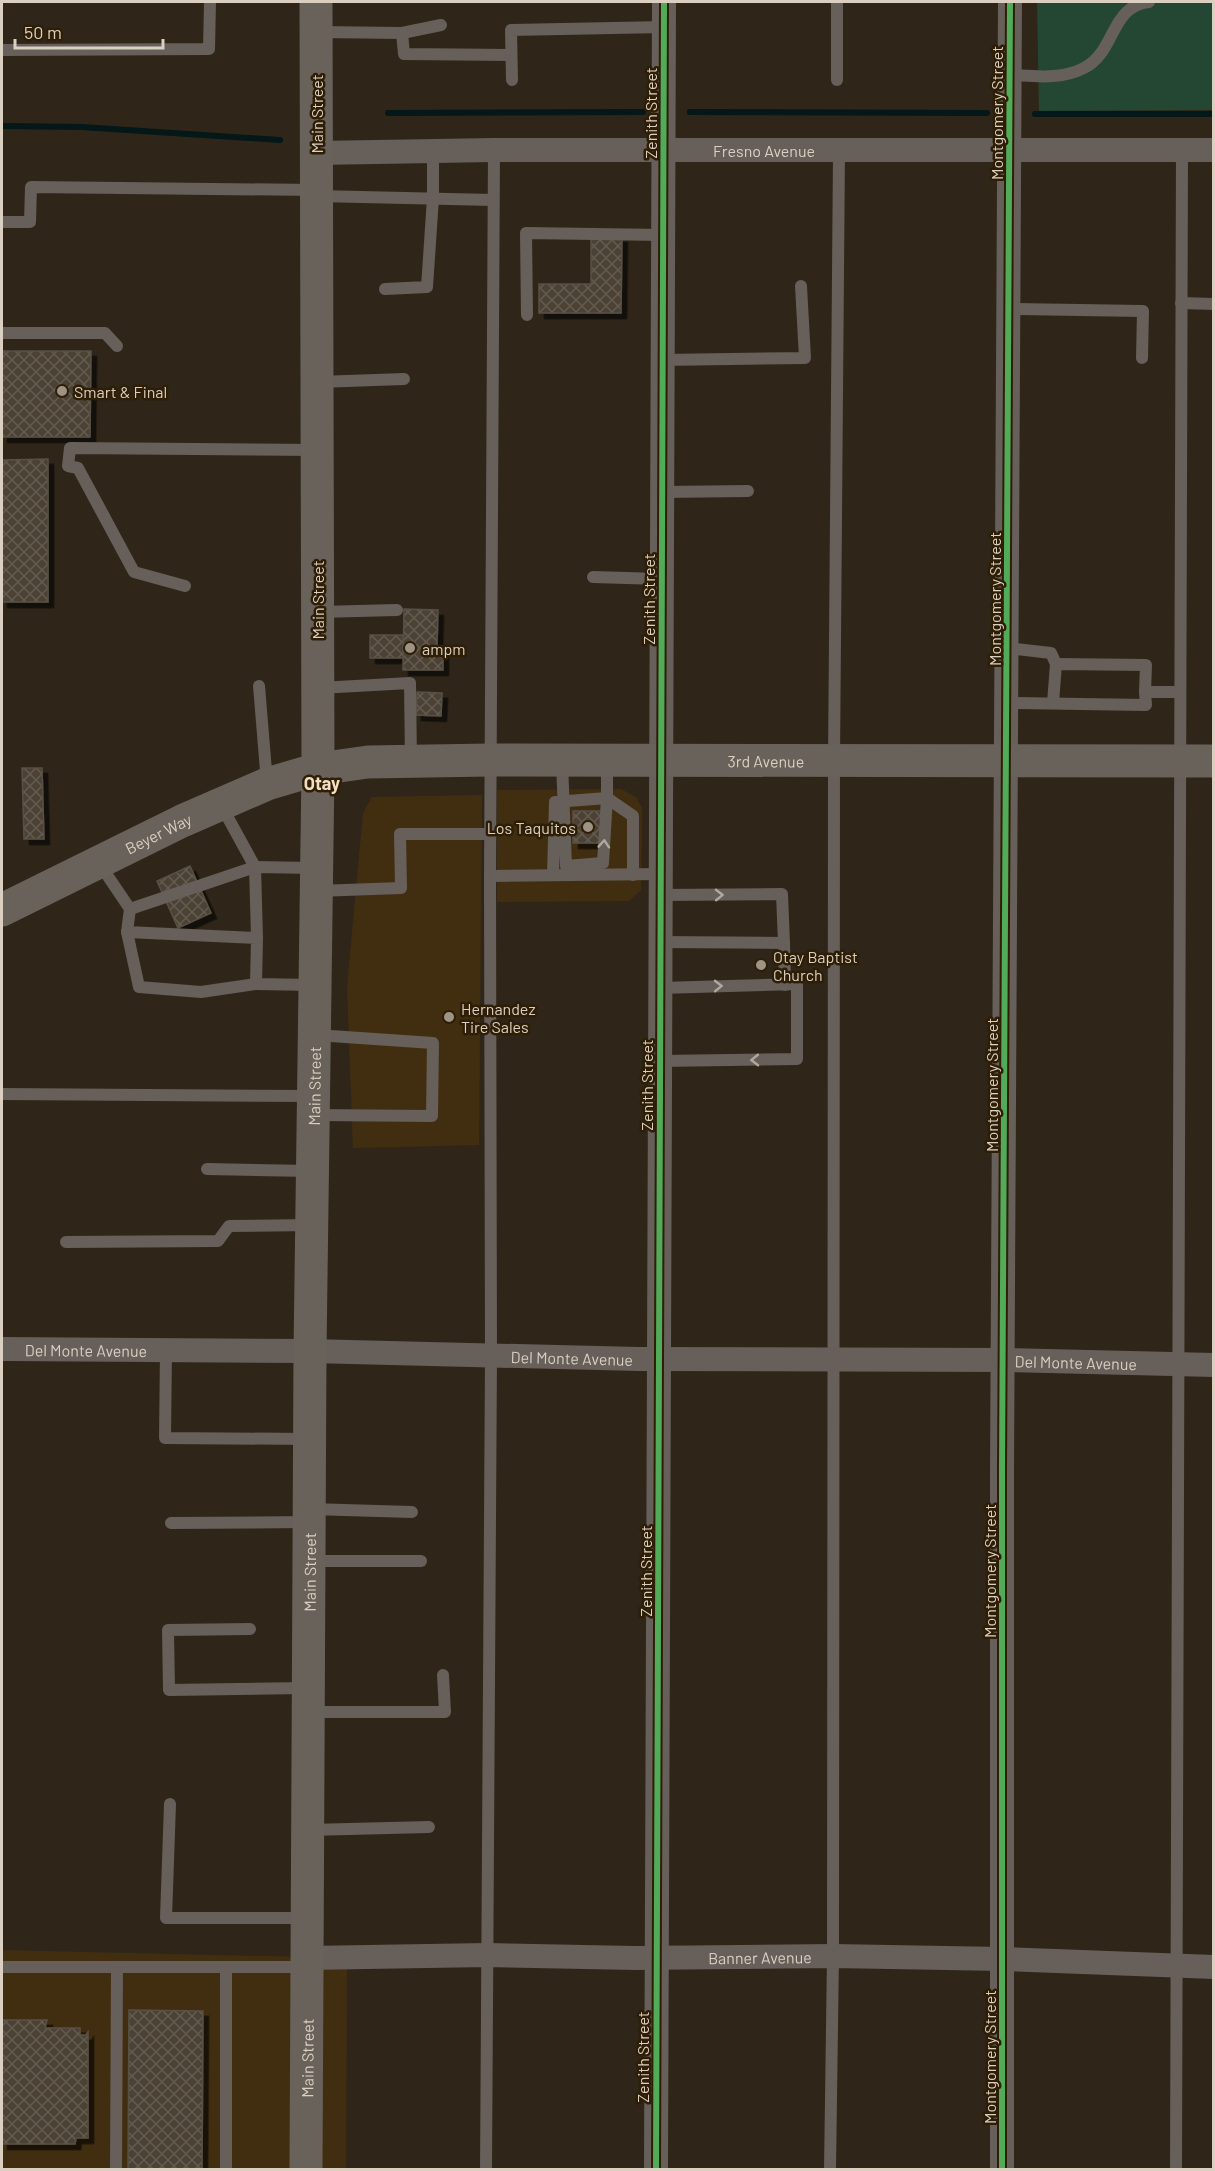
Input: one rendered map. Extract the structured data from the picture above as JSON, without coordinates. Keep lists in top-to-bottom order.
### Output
{
  "streets": {
    "main road": ["Main Street", "3rd Avenue", "Beyer Way"],
    "street": [
      "Zenith Street",
      "Montgomery Street",
      "Fresno Avenue",
      "Del Monte Avenue",
      "Banner Avenue"
    ]
  },
  "crossings": [
    ["Zenith Street", "Fresno Avenue"],
    ["Zenith Street", "3rd Avenue"],
    ["Zenith Street", "Del Monte Avenue"],
    ["Zenith Street", "Banner Avenue"],
    ["Montgomery Street", "Fresno Avenue"],
    ["Montgomery Street", "3rd Avenue"],
    ["Montgomery Street", "Del Monte Avenue"],
    ["Montgomery Street", "Banner Avenue"],
    ["Main Street", "Fresno Avenue"],
    ["Main Street", "3rd Avenue"],
    ["Main Street", "Beyer Way"],
    ["Main Street", "Del Monte Avenue"],
    ["Main Street", "Banner Avenue"],
    ["3rd Avenue", "Beyer Way"]
  ],
  "districts": ["Otay"],
  "places": [
    "Smart & Final",
    "ampm",
    "Los Taquitos",
    "Otay Baptist Church",
    "Hernandez Tire Sales"
  ],
  "scale_bar": "50 m"
}
